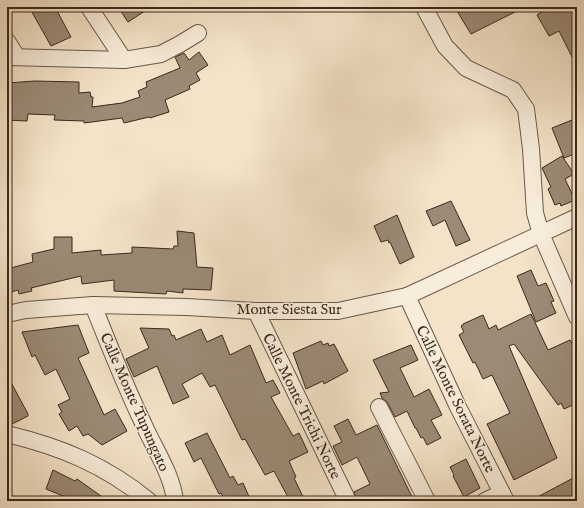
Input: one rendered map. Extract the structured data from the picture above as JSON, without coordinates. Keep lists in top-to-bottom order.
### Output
{
  "streets": {
    "street": [
      "Monte Siesta Sur",
      "Calle Monte Sorata Norte",
      "Calle Monte Tupungato",
      "Calle Monte Trichi Norte"
    ]
  },
  "crossings": [
    ["Monte Siesta Sur", "Calle Monte Sorata Norte"],
    ["Monte Siesta Sur", "Calle Monte Tupungato"],
    ["Monte Siesta Sur", "Calle Monte Trichi Norte"]
  ]
}
